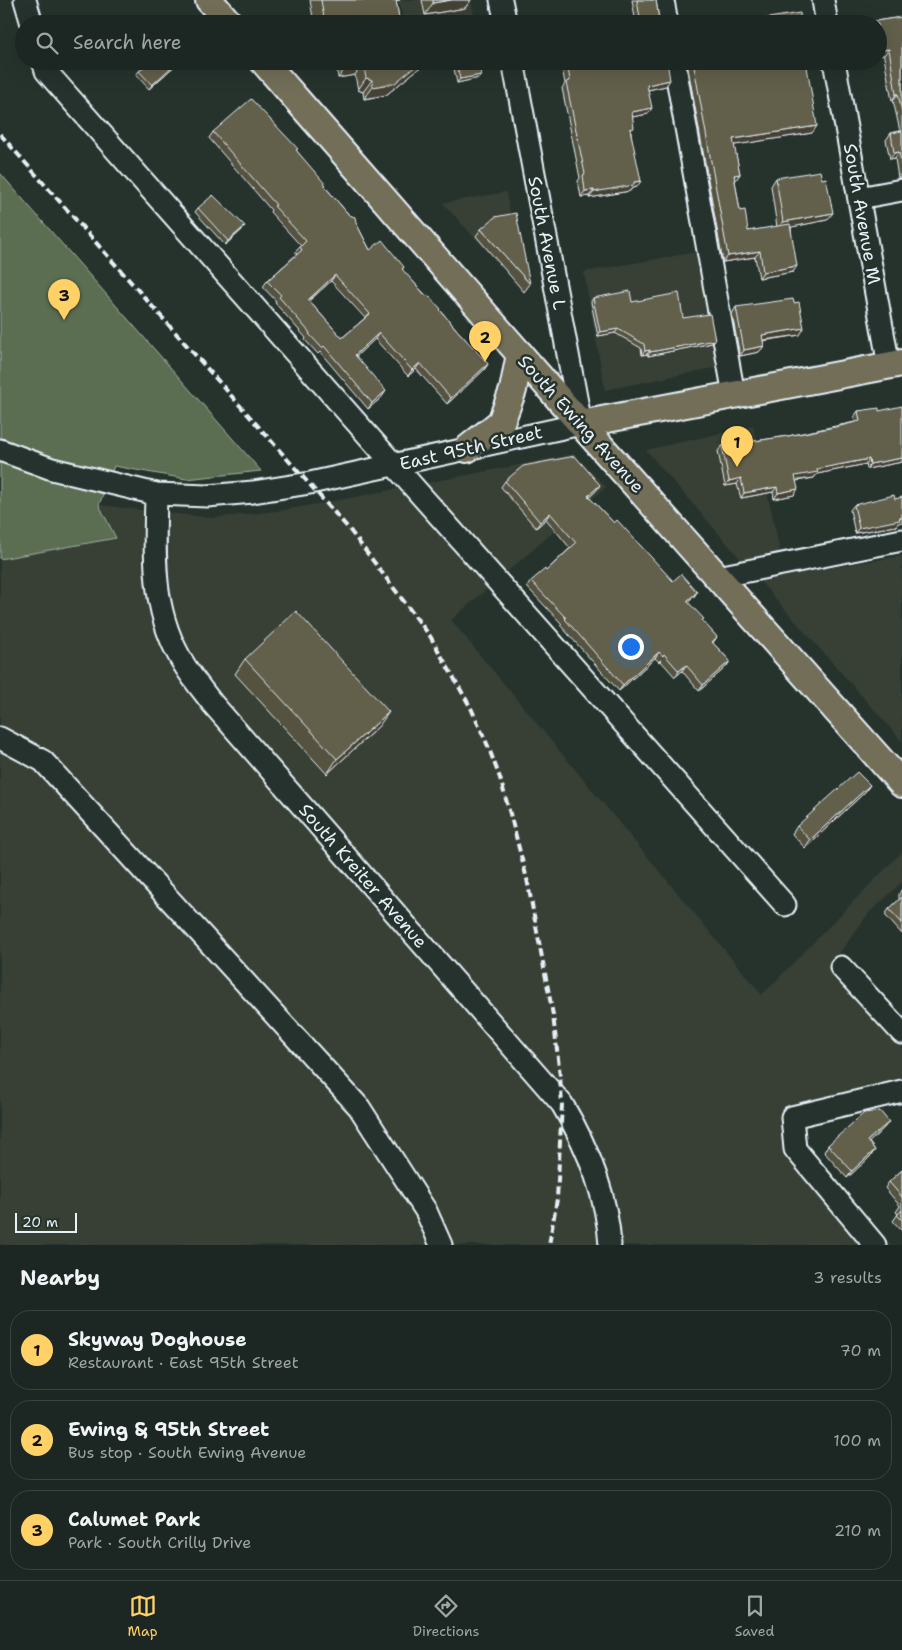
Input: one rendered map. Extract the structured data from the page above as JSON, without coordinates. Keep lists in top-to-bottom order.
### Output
{
  "streets": {
    "main road": ["South Ewing Avenue", "East 95th Street"],
    "street": ["South Avenue M", "South Avenue L", "South Kreiter Avenue"]
  },
  "crossings": [
    ["South Avenue M", "East 95th Street"],
    ["South Avenue L", "South Ewing Avenue"],
    ["South Avenue L", "East 95th Street"],
    ["South Ewing Avenue", "East 95th Street"],
    ["East 95th Street", "South Kreiter Avenue"]
  ],
  "scale_bar": "20 m",
  "page": {
    "search": "Search here",
    "pins": ["3", "2", "1"],
    "scale": "20 m",
    "heading": ["Nearby", "3 results"],
    "list": [
      {
        "mark": "1",
        "name": "Skyway Doghouse",
        "note": "Restaurant · East 95th Street",
        "value": "70 m"
      },
      {
        "mark": "2",
        "name": "Ewing & 95th Street",
        "note": "Bus stop · South Ewing Avenue",
        "value": "100 m"
      },
      {
        "mark": "3",
        "name": "Calumet Park",
        "note": "Park · South Crilly Drive",
        "value": "210 m"
      }
    ],
    "nav": ["Map", "Directions", "Saved"]
  }
}
